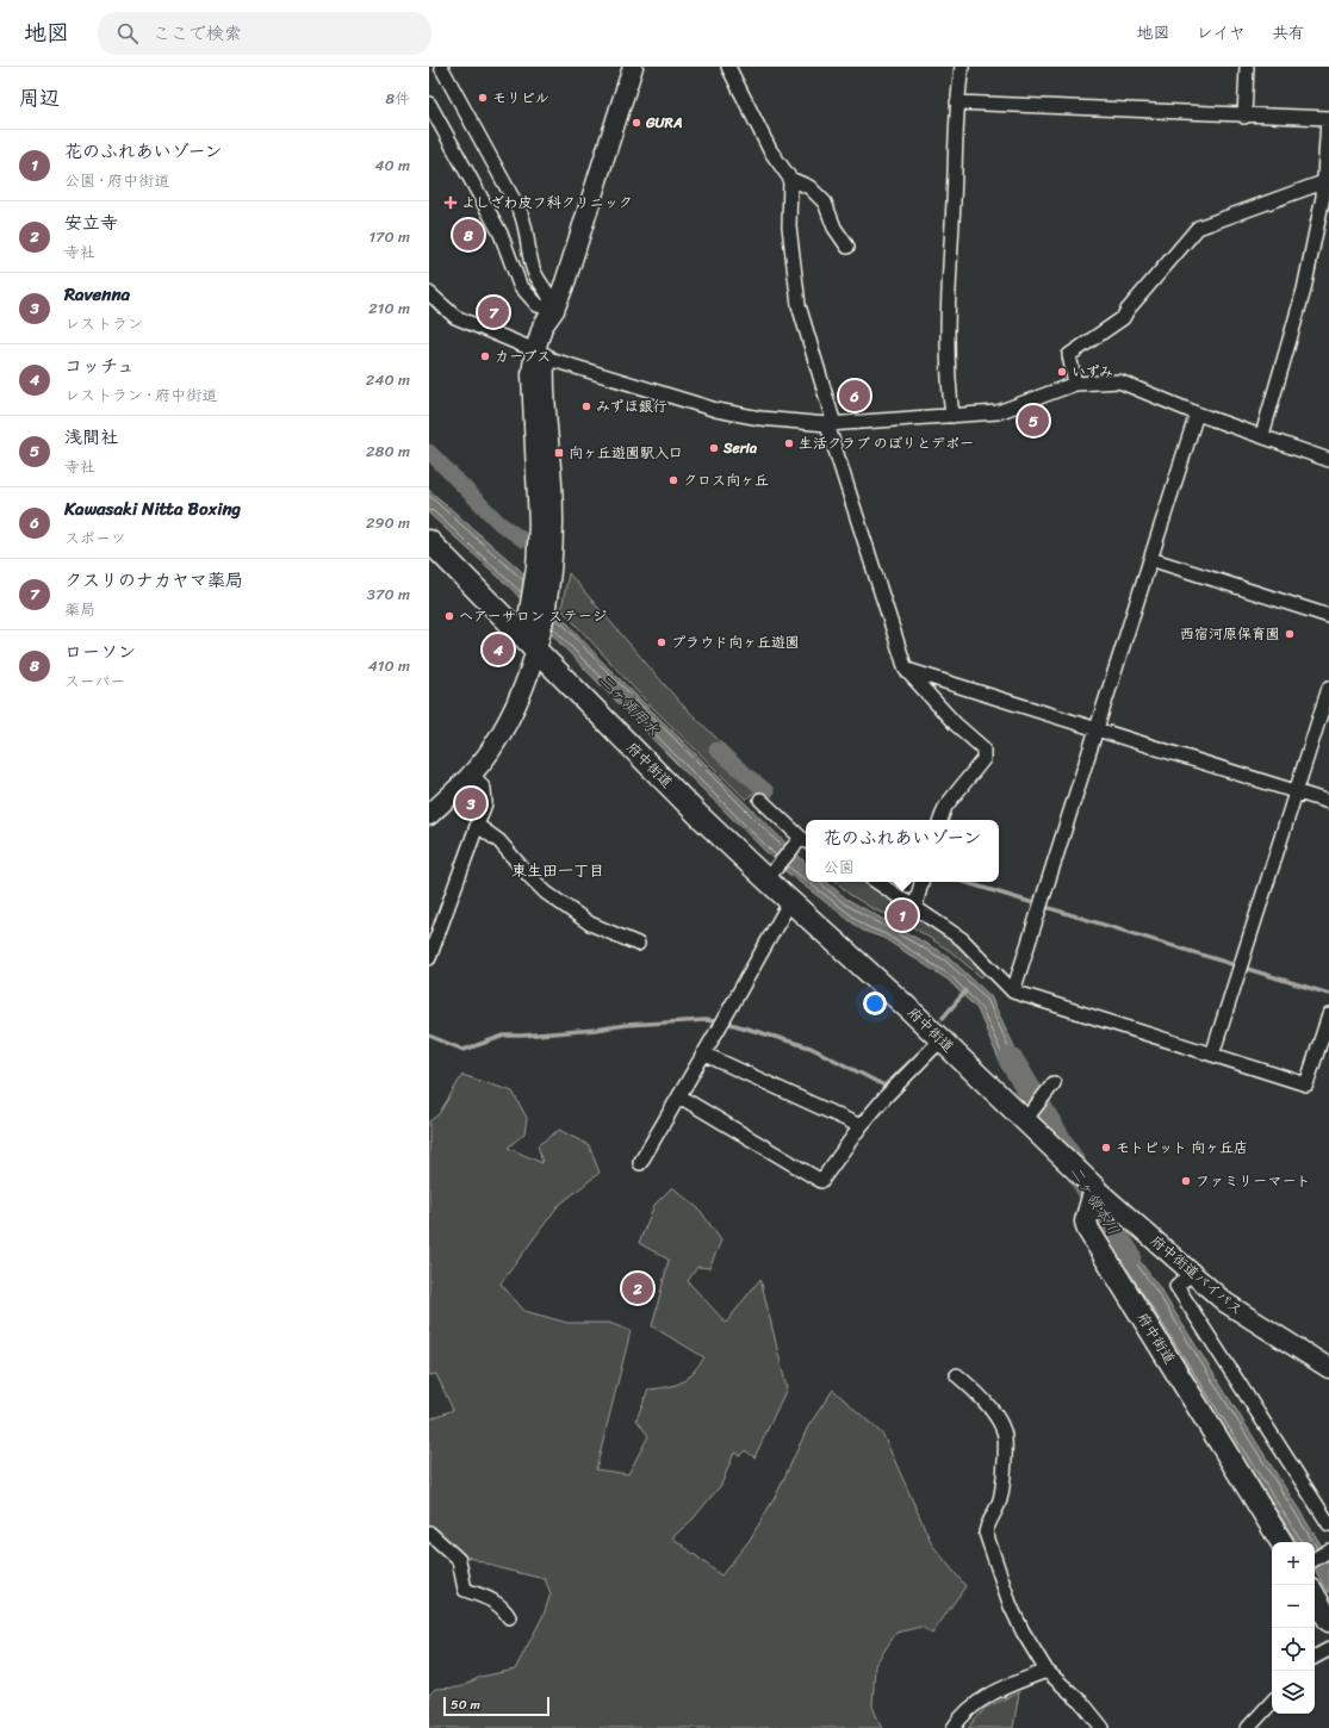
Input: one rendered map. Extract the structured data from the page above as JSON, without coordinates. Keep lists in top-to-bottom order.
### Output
{
  "streets": {
    "main road": ["府中街道"],
    "street": ["府中街道バイパス"]
  },
  "crossings": [
    ["府中街道", "府中街道バイパス"]
  ],
  "districts": ["東生田一丁目"],
  "water": ["二ヶ領用水", "二ヶ領本川"],
  "places": {
    "other": [
      "モリビル",
      "GURA",
      "カーブス",
      "いずみ",
      "みずほ銀行",
      "生活クラブ のぼりとデポー",
      "Seria",
      "クロス向ヶ丘",
      "ヘアーサロン ステージ",
      "西宿河原保育園",
      "プラウド向ヶ丘遊園",
      "モトピット 向ヶ丘店",
      "ファミリーマート"
    ],
    "health": ["よしざわ皮フ科クリニック"],
    "transit": ["向ヶ丘遊園駅入口"]
  },
  "scale_bar": "50 m",
  "page": {
    "header": "地図",
    "search": "ここで検索",
    "nav": ["地図", "レイヤ", "共有"],
    "heading": ["周辺", "8件"],
    "list": [
      {
        "mark": "1",
        "name": "花のふれあいゾーン",
        "note": "公園 · 府中街道",
        "value": "40 m"
      },
      {
        "mark": "2",
        "name": "安立寺",
        "note": "寺社",
        "value": "170 m"
      },
      {
        "mark": "3",
        "name": "Ravenna",
        "note": "レストラン",
        "value": "210 m"
      },
      {
        "mark": "4",
        "name": "コッチュ",
        "note": "レストラン · 府中街道",
        "value": "240 m"
      },
      {
        "mark": "5",
        "name": "浅間社",
        "note": "寺社",
        "value": "280 m"
      },
      {
        "mark": "6",
        "name": "Kawasaki Nitta Boxing",
        "note": "スポーツ",
        "value": "290 m"
      },
      {
        "mark": "7",
        "name": "クスリのナカヤマ薬局",
        "note": "薬局",
        "value": "370 m"
      },
      {
        "mark": "8",
        "name": "ローソン",
        "note": "スーパー",
        "value": "410 m"
      }
    ],
    "pins": [
      "8",
      "7",
      "6",
      "5",
      "4",
      "3",
      "1",
      "2"
    ],
    "popup": ["花のふれあいゾーン", "公園"],
    "map_buttons": ["+", "−"],
    "scale": "50 m"
  }
}
